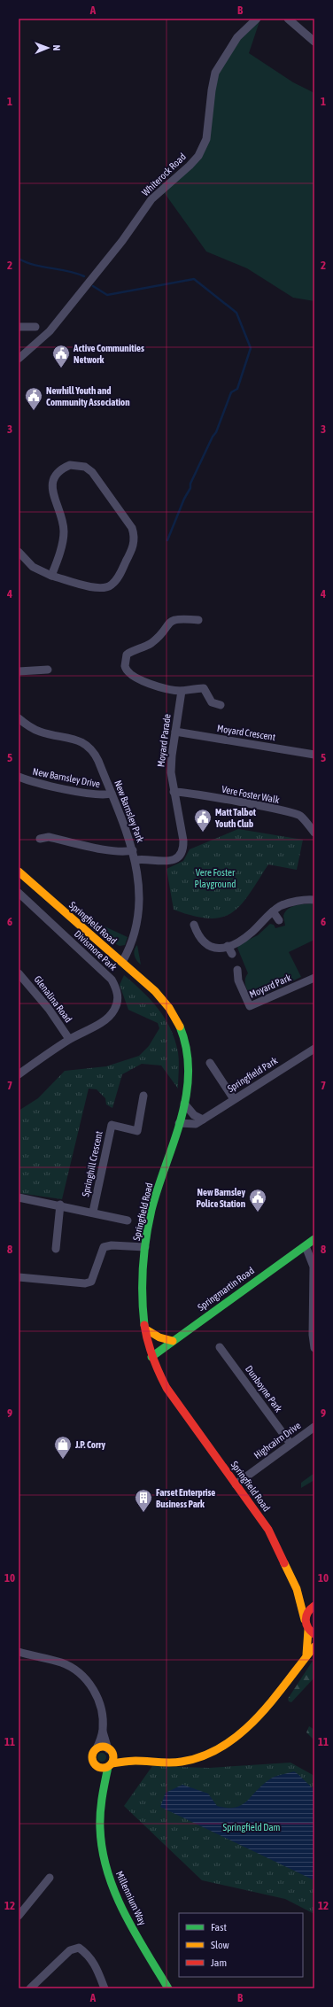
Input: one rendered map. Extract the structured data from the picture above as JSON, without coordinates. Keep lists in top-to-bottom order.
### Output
{
  "streets": {
    "main road": ["Springfield Road", "Springmartin Road", "Millennium Way"],
    "street": [
      "Whiterock Road",
      "Moyard Crescent",
      "Moyard Parade",
      "New Barnsley Drive",
      "Vere Foster Walk",
      "New Barnsley Park",
      "Divismore Park",
      "Moyard Park",
      "Glenalina Road",
      "Springfield Park",
      "Springhill Crescent",
      "Dunboyne Park",
      "Highcairn Drive"
    ]
  },
  "crossings": [
    ["Moyard Crescent", "Moyard Parade"],
    ["Moyard Parade", "Vere Foster Walk"],
    ["Moyard Parade", "New Barnsley Park"],
    ["New Barnsley Drive", "New Barnsley Park"],
    ["New Barnsley Park", "Springfield Road"],
    ["Springfield Road", "Springfield Park"],
    ["Springfield Road", "Springmartin Road"],
    ["Springfield Road", "Highcairn Drive"],
    ["Divismore Park", "Glenalina Road"],
    ["Dunboyne Park", "Highcairn Drive"]
  ],
  "parks": ["Vere Foster Playground", "Springfield Dam"],
  "places": {
    "public building": [
      "Active Communities Network",
      "Newhill Youth and Community Association",
      "Matt Talbot Youth Club",
      "New Barnsley Police Station"
    ],
    "shop": ["J.P. Corry"],
    "building": ["Farset Enterprise Business Park"]
  },
  "legend": ["Fast", "Slow", "Jam"],
  "north": "right",
  "grid": {
    "columns": ["A", "B"],
    "rows": [
      "1",
      "2",
      "3",
      "4",
      "5",
      "6",
      "7",
      "8",
      "9",
      "10",
      "11",
      "12"
    ]
  }
}
